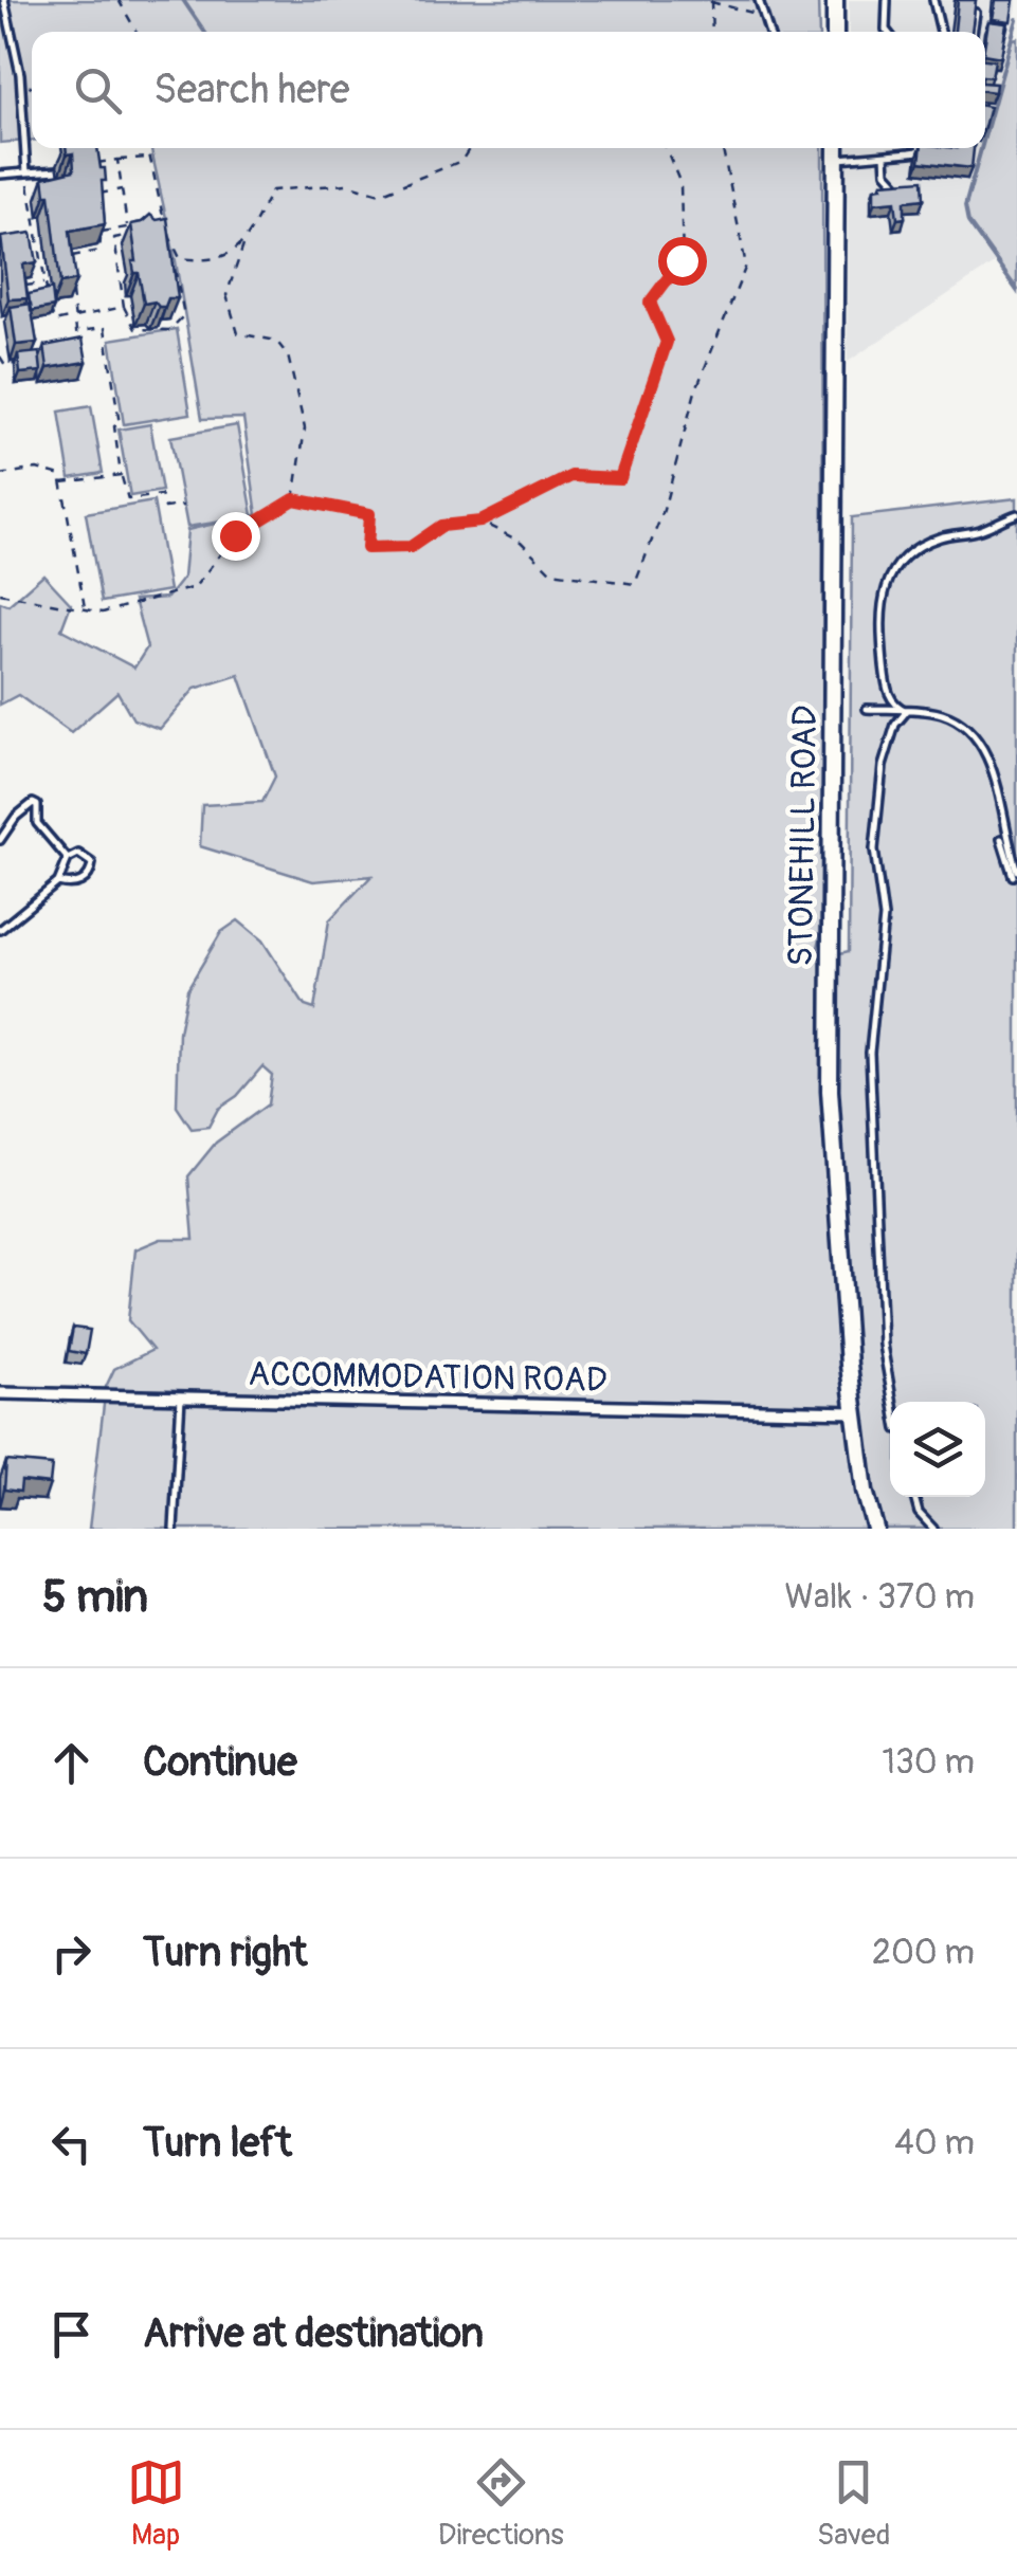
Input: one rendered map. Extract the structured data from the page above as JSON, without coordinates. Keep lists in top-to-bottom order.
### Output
{
  "streets": {
    "street": ["STONEHILL ROAD", "ACCOMMODATION ROAD"]
  },
  "crossings": [
    ["STONEHILL ROAD", "ACCOMMODATION ROAD"]
  ],
  "page": {
    "search": "Search here",
    "heading": ["5 min", "Walk · 370 m"],
    "list": [
      ["Continue", "130 m"],
      ["Turn right", "200 m"],
      ["Turn left", "40 m"],
      "Arrive at destination"
    ],
    "nav": ["Map", "Directions", "Saved"]
  }
}
